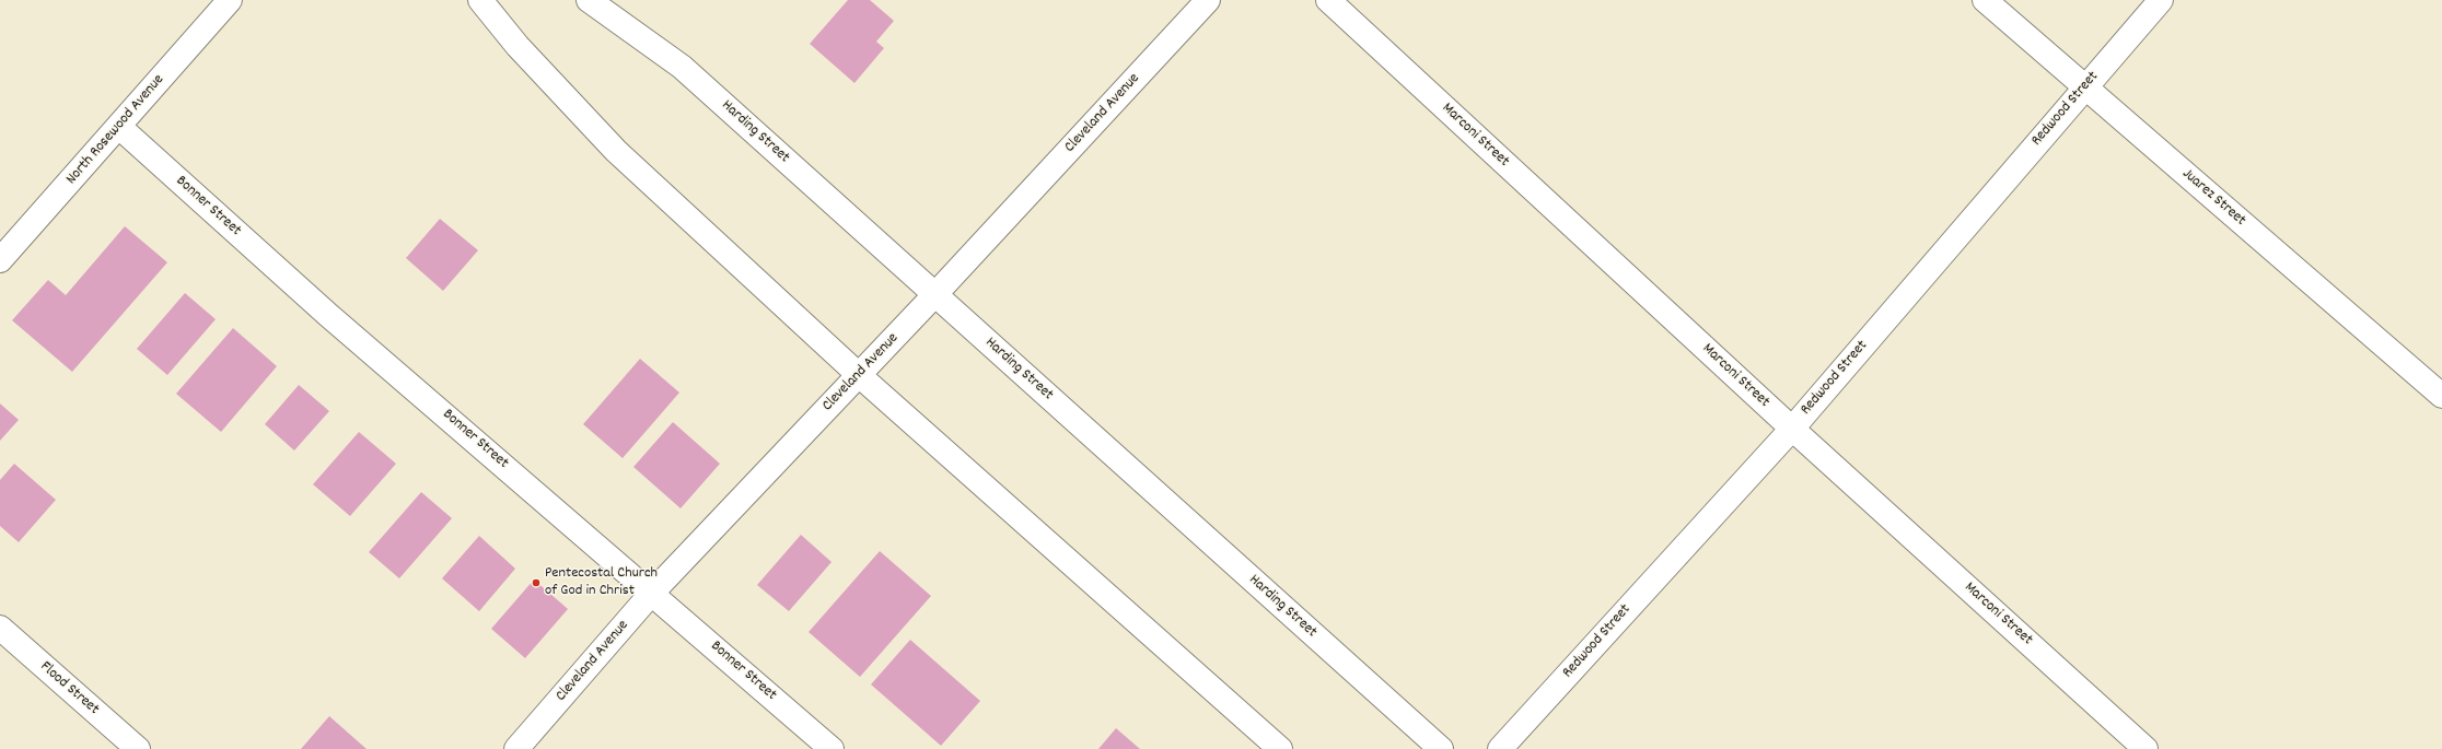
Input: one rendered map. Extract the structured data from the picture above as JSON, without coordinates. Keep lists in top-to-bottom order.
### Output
{
  "streets": {
    "street": [
      "Redwood Street",
      "Cleveland Avenue",
      "North Rosewood Avenue",
      "Harding Street",
      "Marconi Street",
      "Juarez Street",
      "Bonner Street",
      "Flood Street"
    ]
  },
  "crossings": [
    ["Redwood Street", "Marconi Street"],
    ["Redwood Street", "Juarez Street"],
    ["Cleveland Avenue", "Harding Street"],
    ["Cleveland Avenue", "Bonner Street"],
    ["North Rosewood Avenue", "Bonner Street"]
  ],
  "places": ["Pentecostal Church of God in Christ"]
}
